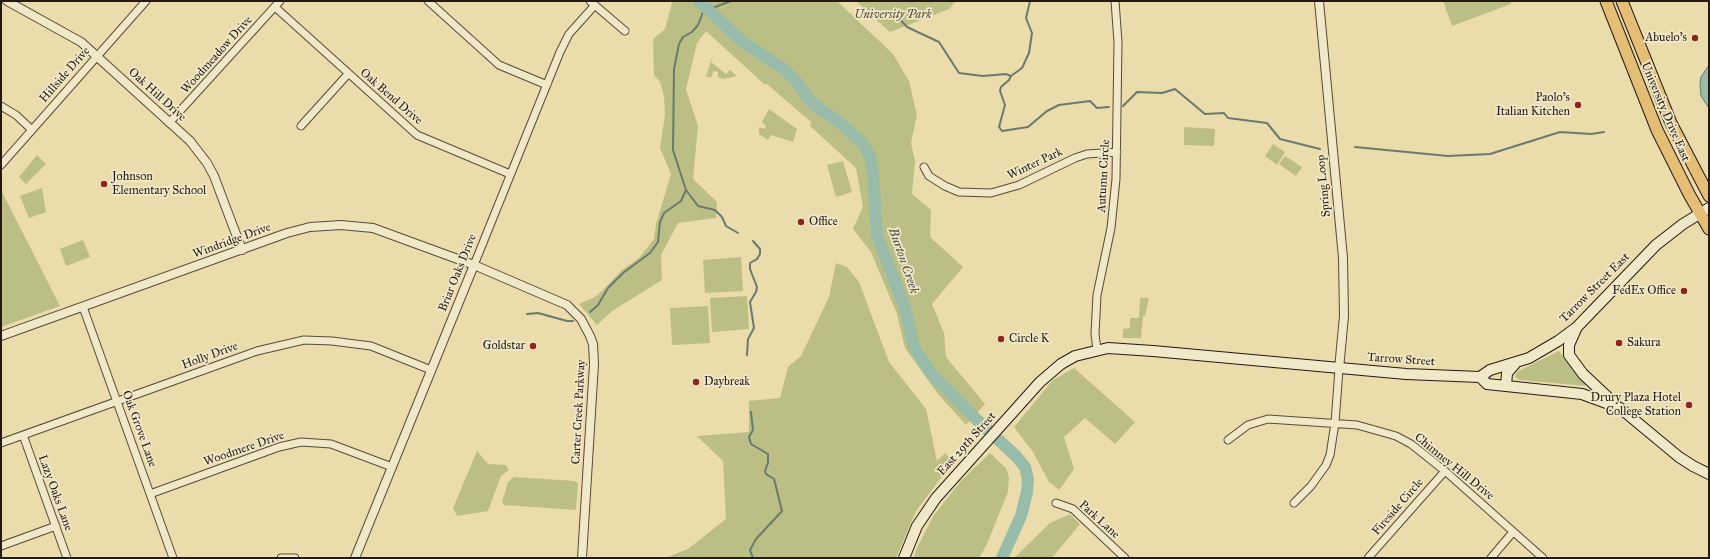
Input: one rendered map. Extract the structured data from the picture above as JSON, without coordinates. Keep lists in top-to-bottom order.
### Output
{
  "streets": {
    "main road": [
      "University Drive East",
      "Tarrow Street East",
      "Tarrow Street",
      "East 29th Street"
    ],
    "street": [
      "Woodmeadow Drive",
      "Hillside Drive",
      "Oak Hill Drive",
      "Oak Bend Drive",
      "Winter Park",
      "Autumn Circle",
      "Spring Loop",
      "Windridge Drive",
      "Briar Oaks Drive",
      "Holly Drive",
      "Carter Creek Parkway",
      "Oak Grove Lane",
      "Woodmere Drive",
      "Chimney Hill Drive",
      "Lazy Oaks Lane",
      "Fireside Circle",
      "Park Lane"
    ]
  },
  "crossings": [
    ["Woodmeadow Drive", "Oak Hill Drive"],
    ["Woodmeadow Drive", "Oak Bend Drive"],
    ["Hillside Drive", "Oak Hill Drive"],
    ["Oak Hill Drive", "Windridge Drive"],
    ["Oak Bend Drive", "Briar Oaks Drive"],
    ["University Drive East", "Tarrow Street East"],
    ["Winter Park", "Autumn Circle"],
    ["Autumn Circle", "Tarrow Street"],
    ["Spring Loop", "Tarrow Street"],
    ["Windridge Drive", "Briar Oaks Drive"],
    ["Windridge Drive", "Carter Creek Parkway"],
    ["Windridge Drive", "Oak Grove Lane"],
    ["Briar Oaks Drive", "Holly Drive"],
    ["Briar Oaks Drive", "Carter Creek Parkway"],
    ["Briar Oaks Drive", "Woodmere Drive"],
    ["Tarrow Street East", "Tarrow Street"],
    ["Holly Drive", "Oak Grove Lane"],
    ["Holly Drive", "Lazy Oaks Lane"],
    ["Tarrow Street", "East 29th Street"],
    ["Oak Grove Lane", "Woodmere Drive"],
    ["Chimney Hill Drive", "Fireside Circle"]
  ],
  "water": ["Burton Creek"],
  "parks": ["University Park"],
  "places": [
    "Abuelo's",
    "Paolo's Italian Kitchen",
    "Johnson Elementary School",
    "Office",
    "FedEx Office",
    "Circle K",
    "Sakura",
    "Goldstar",
    "Daybreak",
    "Drury Plaza Hotel College Station"
  ]
}
